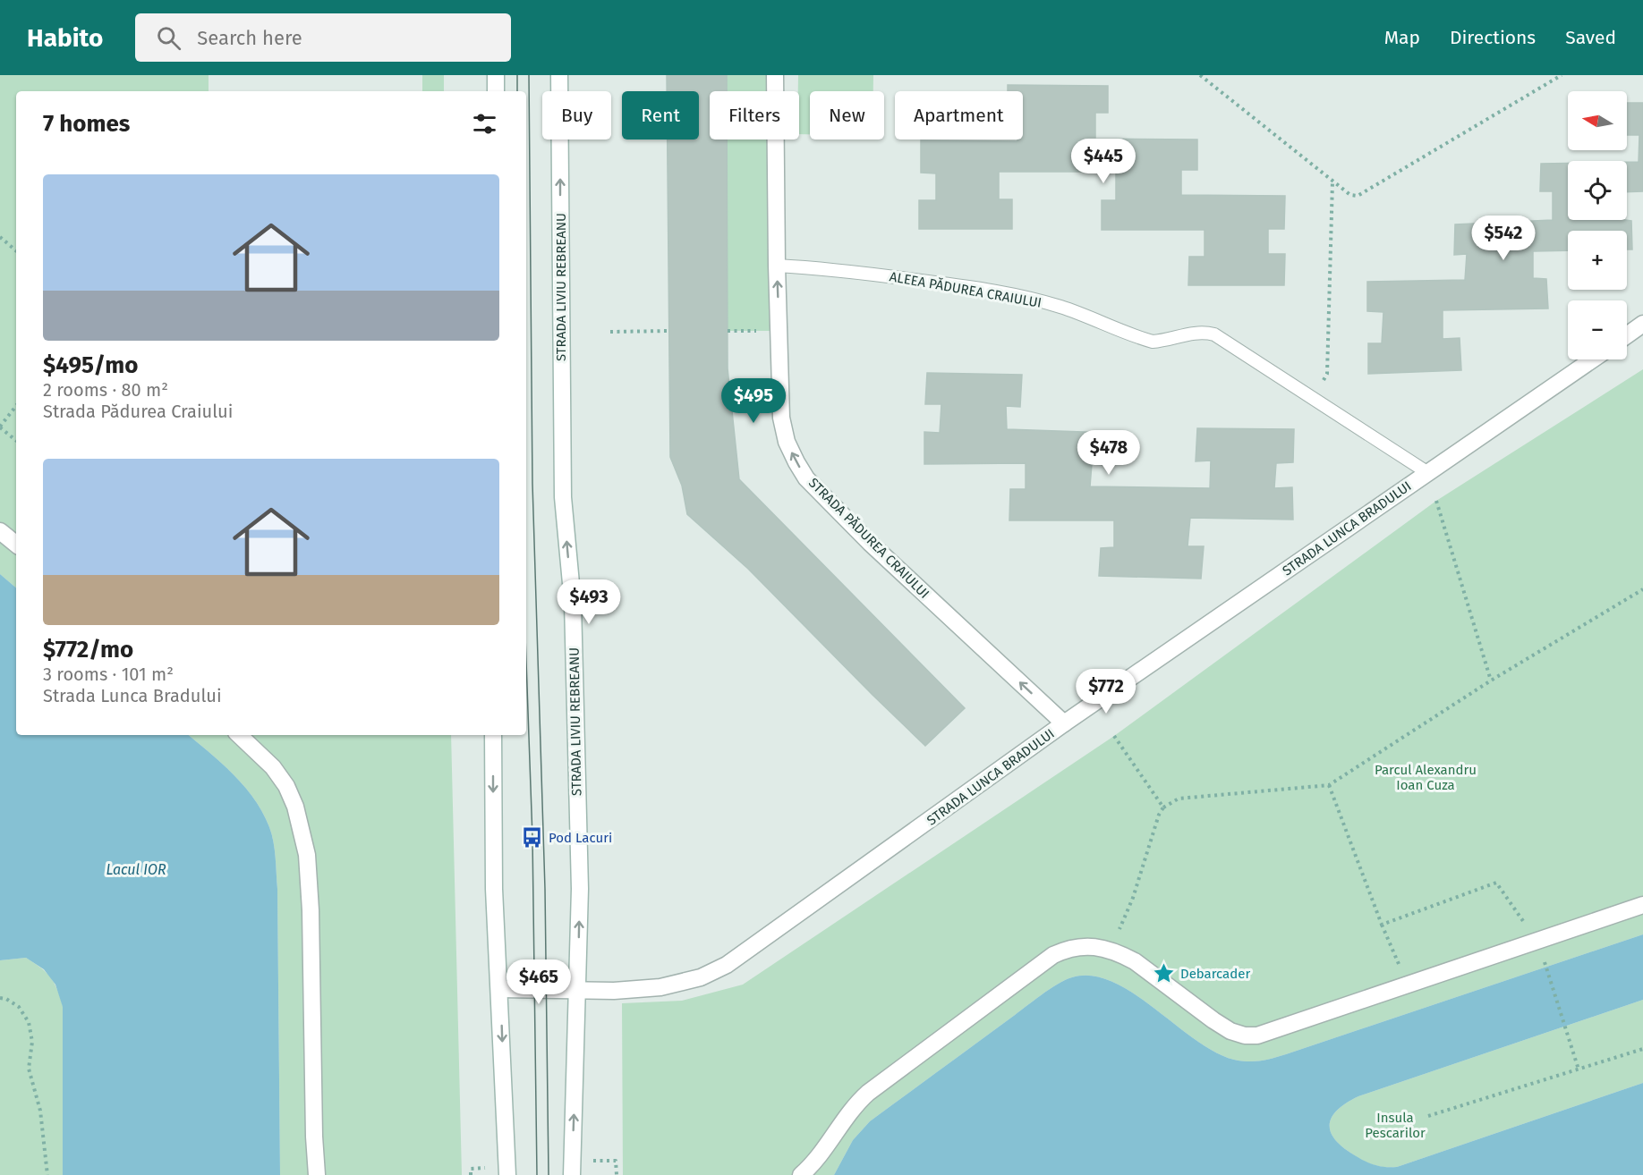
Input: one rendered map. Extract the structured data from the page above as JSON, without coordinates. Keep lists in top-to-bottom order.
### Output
{
  "streets": {
    "street": ["STRADA LIVIU REBREANU", "STRADA LUNCA BRADULUI", "STRADA PĂDUREA CRAIULUI"],
    "lane": ["ALEEA PĂDUREA CRAIULUI"]
  },
  "crossings": [
    ["STRADA LIVIU REBREANU", "STRADA LUNCA BRADULUI"],
    ["ALEEA PĂDUREA CRAIULUI", "STRADA LUNCA BRADULUI"],
    ["ALEEA PĂDUREA CRAIULUI", "STRADA PĂDUREA CRAIULUI"],
    ["STRADA LUNCA BRADULUI", "STRADA PĂDUREA CRAIULUI"]
  ],
  "one_way": ["STRADA PĂDUREA CRAIULUI"],
  "water": ["Lacul IOR"],
  "parks": ["Parcul Alexandru Ioan Cuza", "Insula Pescarilor"],
  "places": {
    "bus stop": ["Pod Lacuri"],
    "place": ["Debarcader"]
  },
  "north": "left",
  "page": {
    "header": "Habito",
    "search": "Search here",
    "nav": ["Map", "Directions", "Saved"],
    "map_buttons": ["+", "−"],
    "chip": [
      "Buy",
      "Rent",
      "Filters",
      "New",
      "Apartment"
    ],
    "heading": "7 homes",
    "price": [
      "$445",
      "$542",
      "$495",
      "$478",
      "$493",
      "$772",
      "$465"
    ],
    "list": [
      {
        "name": "$495/mo",
        "note": "2 rooms · 80 m² · Strada Pădurea Craiului"
      },
      {
        "name": "$772/mo",
        "note": "3 rooms · 101 m² · Strada Lunca Bradului"
      }
    ]
  }
}
